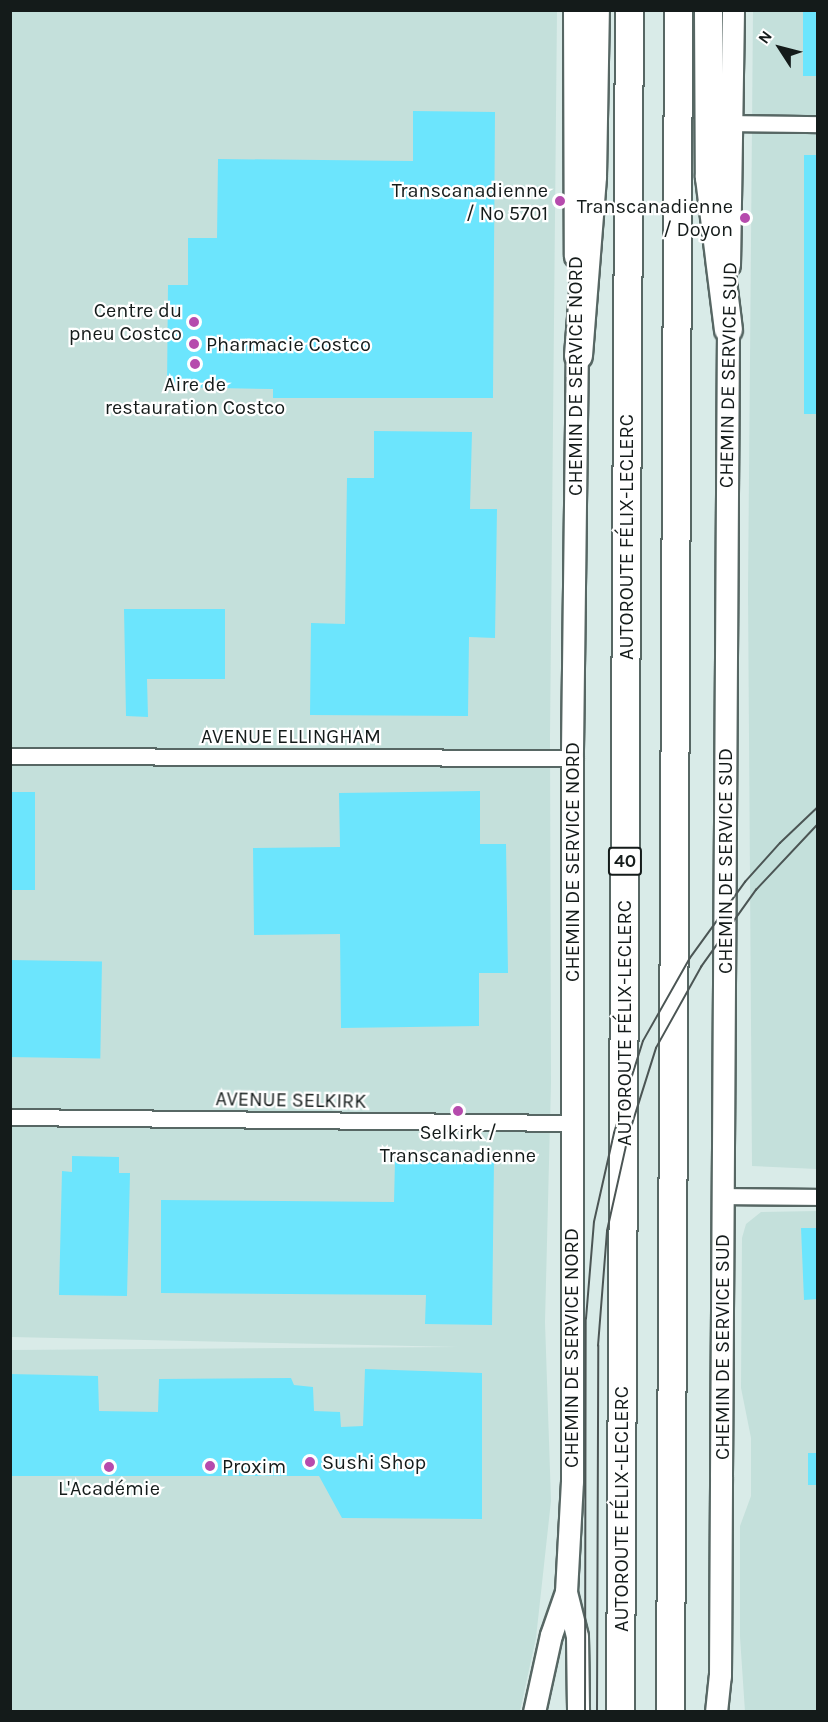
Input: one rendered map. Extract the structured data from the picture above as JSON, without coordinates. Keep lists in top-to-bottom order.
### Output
{
  "streets": {
    "highway": ["AUTOROUTE FÉLIX-LECLERC", "40"],
    "main road": ["CHEMIN DE SERVICE SUD", "CHEMIN DE SERVICE NORD"],
    "street": ["AVENUE ELLINGHAM", "AVENUE SELKIRK"]
  },
  "crossings": [
    ["CHEMIN DE SERVICE NORD", "AVENUE ELLINGHAM"],
    ["CHEMIN DE SERVICE NORD", "AVENUE SELKIRK"]
  ],
  "places": [
    "Transcanadienne / No 5701",
    "Transcanadienne / Doyon",
    "Centre du pneu Costco",
    "Pharmacie Costco",
    "Aire de restauration Costco",
    "Selkirk / Transcanadienne",
    "Sushi Shop",
    "Proxim",
    "L'Académie"
  ],
  "north": "top left"
}
